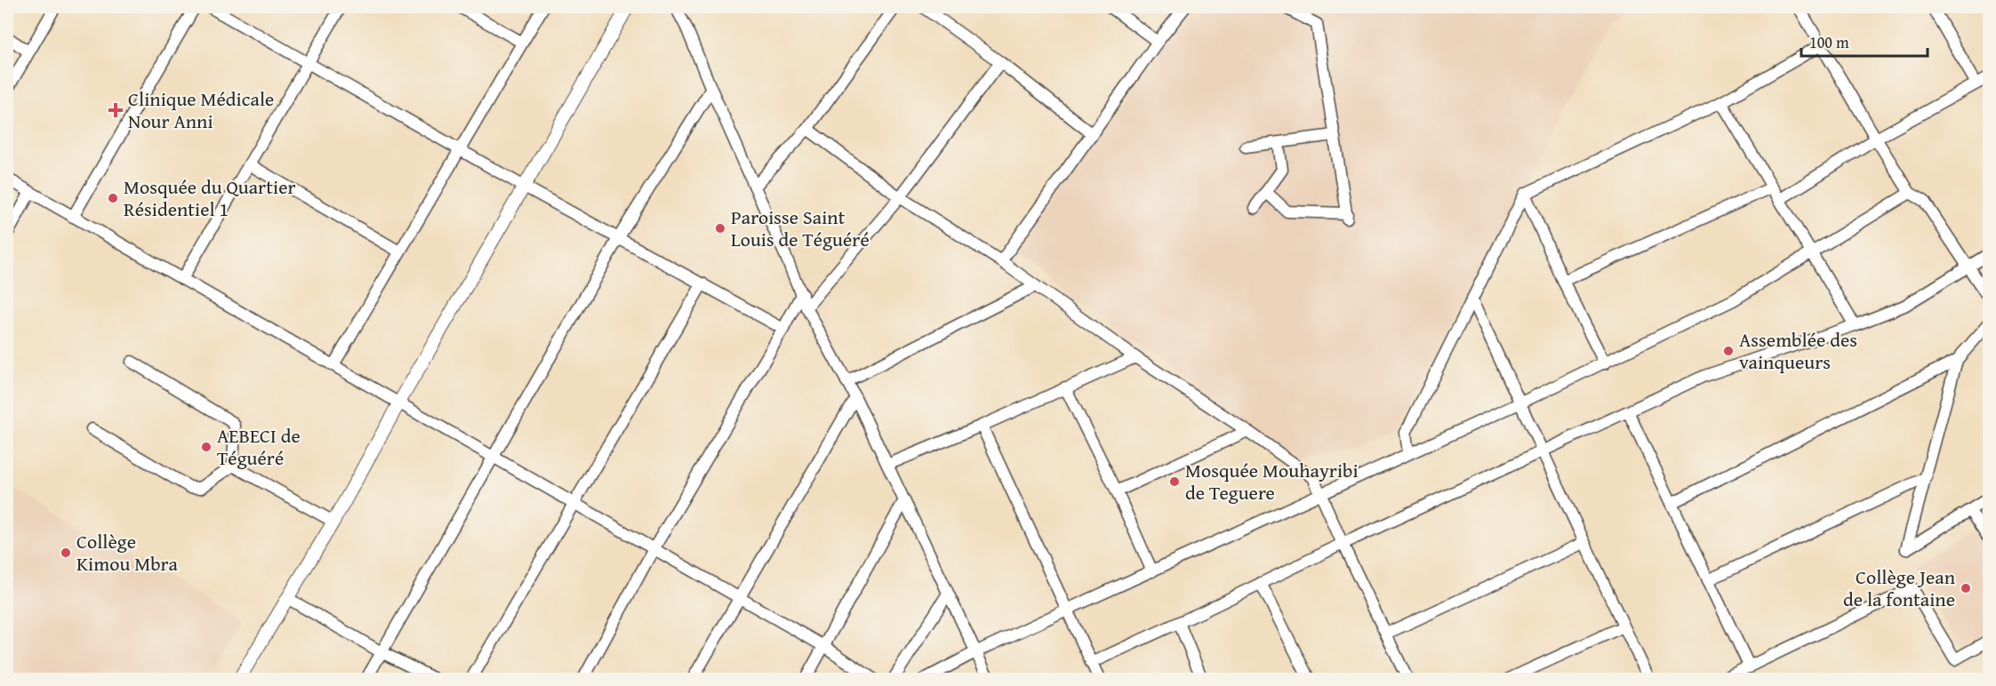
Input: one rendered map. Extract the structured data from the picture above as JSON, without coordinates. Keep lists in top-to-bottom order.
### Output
{
  "places": {
    "health": ["Clinique Médicale Nour Anni"],
    "other": [
      "Mosquée du Quartier Résidentiel 1",
      "Paroisse Saint Louis de Téguéré",
      "Assemblée des vainqueurs",
      "AEBECI de Téguéré",
      "Mosquée Mouhayribi de Teguere",
      "Collège Kimou Mbra",
      "Collège Jean de la fontaine"
    ]
  },
  "scale_bar": "100 m"
}
